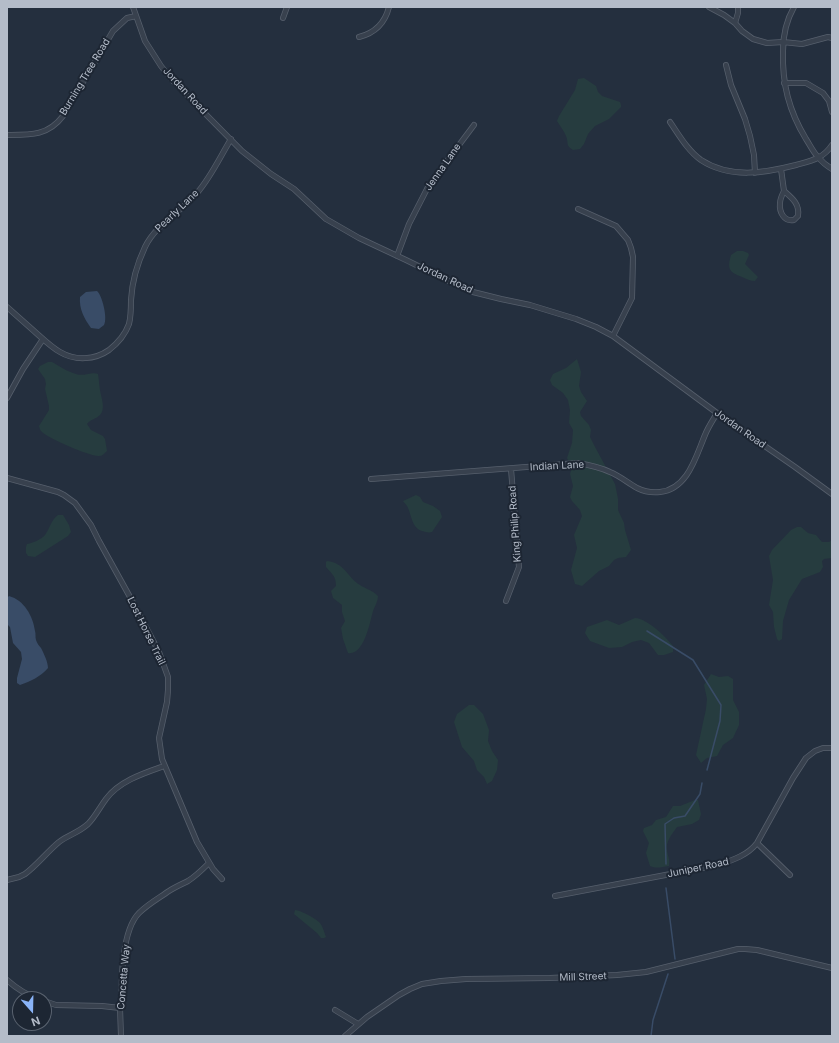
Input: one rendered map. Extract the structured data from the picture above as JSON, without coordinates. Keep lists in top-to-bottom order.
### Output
{
  "streets": {
    "street": [
      "Burning Tree Road",
      "Jordan Road",
      "Jenna Lane",
      "Pearly Lane",
      "Indian Lane",
      "King Philip Road",
      "Lost Horse Trail",
      "Juniper Road",
      "Concetta Way",
      "Mill Street"
    ]
  },
  "crossings": [
    ["Burning Tree Road", "Jordan Road"],
    ["Jordan Road", "Jenna Lane"],
    ["Jordan Road", "Pearly Lane"],
    ["Jordan Road", "Indian Lane"],
    ["Indian Lane", "King Philip Road"],
    ["Lost Horse Trail", "Concetta Way"]
  ],
  "north": "bottom"
}
